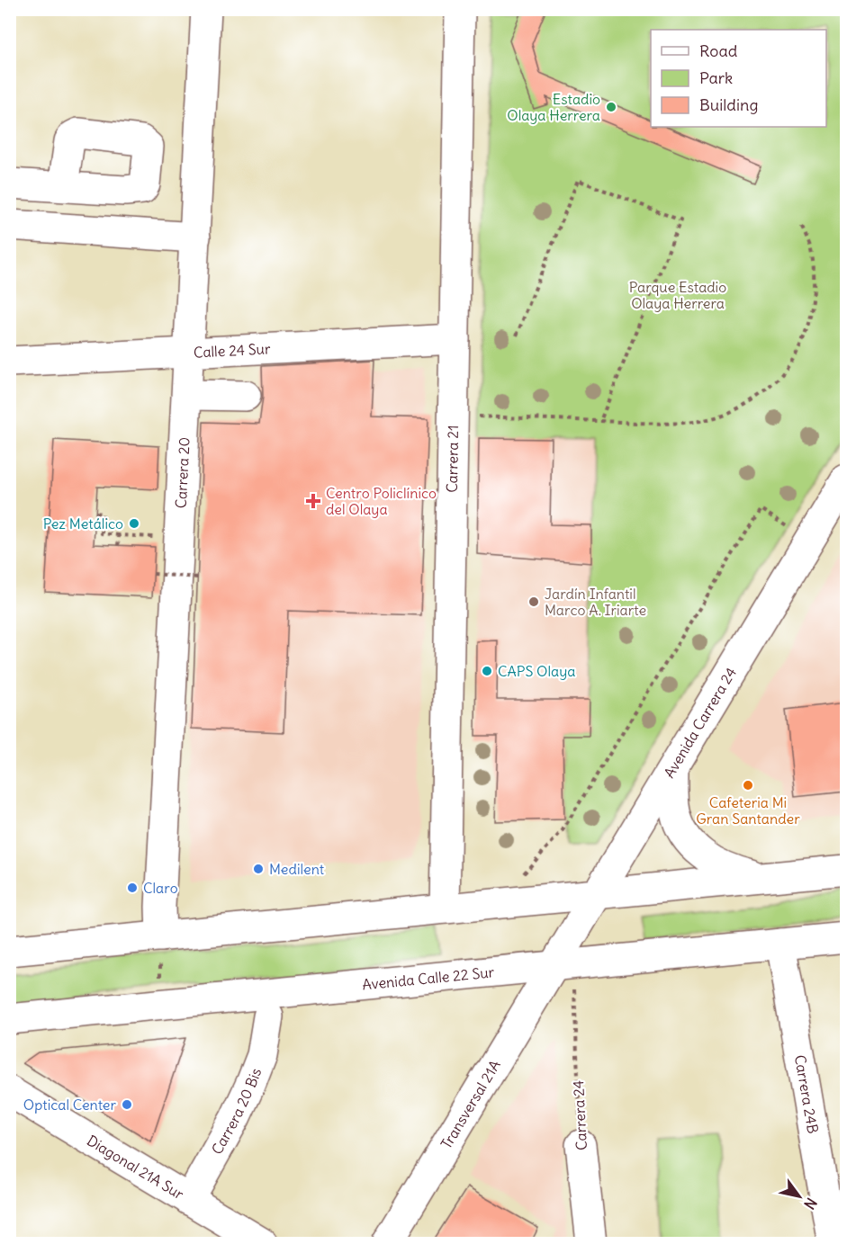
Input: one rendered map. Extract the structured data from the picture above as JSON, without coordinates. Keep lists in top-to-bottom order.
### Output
{
  "streets": {
    "main road": [
      "Calle 24 Sur",
      "Carrera 21",
      "Carrera 20",
      "Avenida Carrera 24",
      "Avenida Calle 22 Sur",
      "Carrera 24B",
      "Transversal 21A",
      "Carrera 20 Bis",
      "Carrera 24",
      "Diagonal 21A Sur"
    ]
  },
  "crossings": [
    ["Calle 24 Sur", "Carrera 21"],
    ["Calle 24 Sur", "Carrera 20"],
    ["Avenida Carrera 24", "Avenida Calle 22 Sur"],
    ["Avenida Carrera 24", "Transversal 21A"],
    ["Avenida Carrera 24", "Carrera 24"],
    ["Avenida Calle 22 Sur", "Carrera 24B"],
    ["Avenida Calle 22 Sur", "Transversal 21A"],
    ["Avenida Calle 22 Sur", "Carrera 24"],
    ["Transversal 21A", "Carrera 24"],
    ["Carrera 20 Bis", "Diagonal 21A Sur"]
  ],
  "parks": ["Parque Estadio Olaya Herrera"],
  "places": {
    "other": [
      "Estadio Olaya Herrera",
      "Pez Metálico",
      "Jardín Infantil Marco A. Iriarte",
      "CAPS Olaya",
      "Cafeteria Mi Gran Santander",
      "Medilent",
      "Claro",
      "Optical Center"
    ],
    "health": ["Centro Policlínico del Olaya"]
  },
  "legend": ["Road", "Park", "Building"],
  "north": "bottom right"
}
